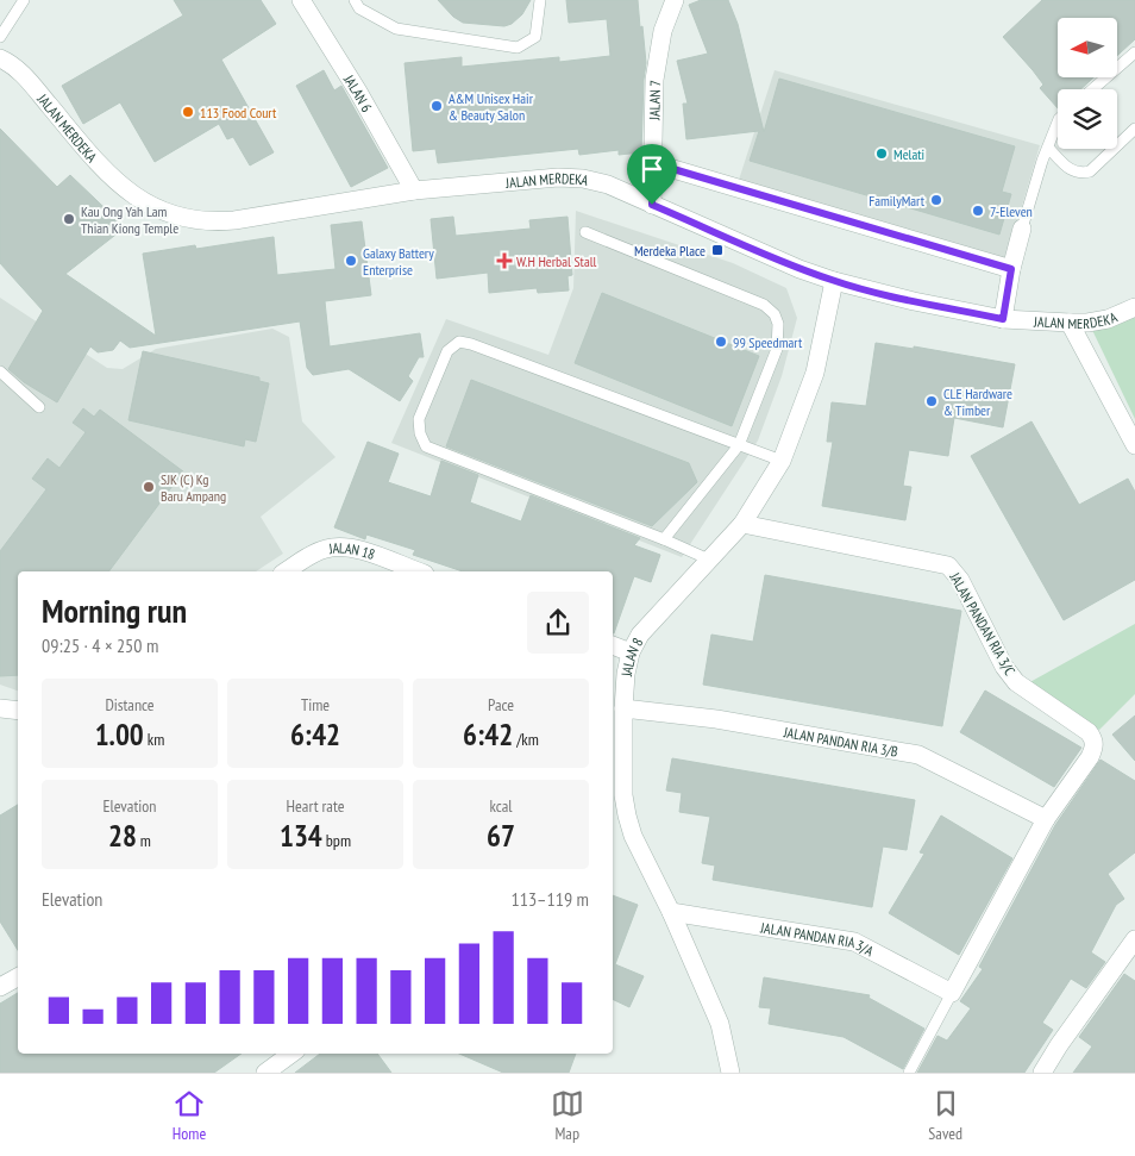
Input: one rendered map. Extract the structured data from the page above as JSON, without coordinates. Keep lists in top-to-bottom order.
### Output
{
  "streets": {
    "street": [
      "JALAN 6",
      "JALAN 7",
      "JALAN MERDEKA",
      "JALAN 18",
      "JALAN PANDAN RIA 3/C",
      "JALAN 8",
      "JALAN PANDAN RIA 3/B",
      "JALAN PANDAN RIA 3/A"
    ]
  },
  "crossings": [
    ["JALAN 6", "JALAN MERDEKA"],
    ["JALAN 7", "JALAN MERDEKA"],
    ["JALAN MERDEKA", "JALAN 8"],
    ["JALAN PANDAN RIA 3/C", "JALAN 8"],
    ["JALAN PANDAN RIA 3/C", "JALAN PANDAN RIA 3/B"],
    ["JALAN PANDAN RIA 3/C", "JALAN PANDAN RIA 3/A"],
    ["JALAN 8", "JALAN PANDAN RIA 3/B"],
    ["JALAN 8", "JALAN PANDAN RIA 3/A"]
  ],
  "places": {
    "other": [
      "A&M Unisex Hair & Beauty Salon",
      "113 Food Court",
      "Melati",
      "FamilyMart",
      "7-Eleven",
      "Kau Ong Yah Lam Thian Kiong Temple",
      "Galaxy Battery Enterprise",
      "99 Speedmart",
      "CLE Hardware & Timber",
      "SJK (C) Kg Baru Ampang"
    ],
    "transit": ["Merdeka Place"],
    "health": ["W.H Herbal Stall"]
  },
  "north": "left",
  "page": {
    "heading": ["Morning run", "09:25 · 4 × 250 m"],
    "stats": [
      ["Distance", "1.00 km"],
      ["Time", "6:42"],
      ["Pace", "6:42 /km"],
      ["Elevation", "28 m"],
      ["Heart rate", "134 bpm"],
      ["kcal", "67"]
    ],
    "chart": ["Elevation", "113–119 m"],
    "tabs": ["Home", "Map", "Saved"]
  }
}
